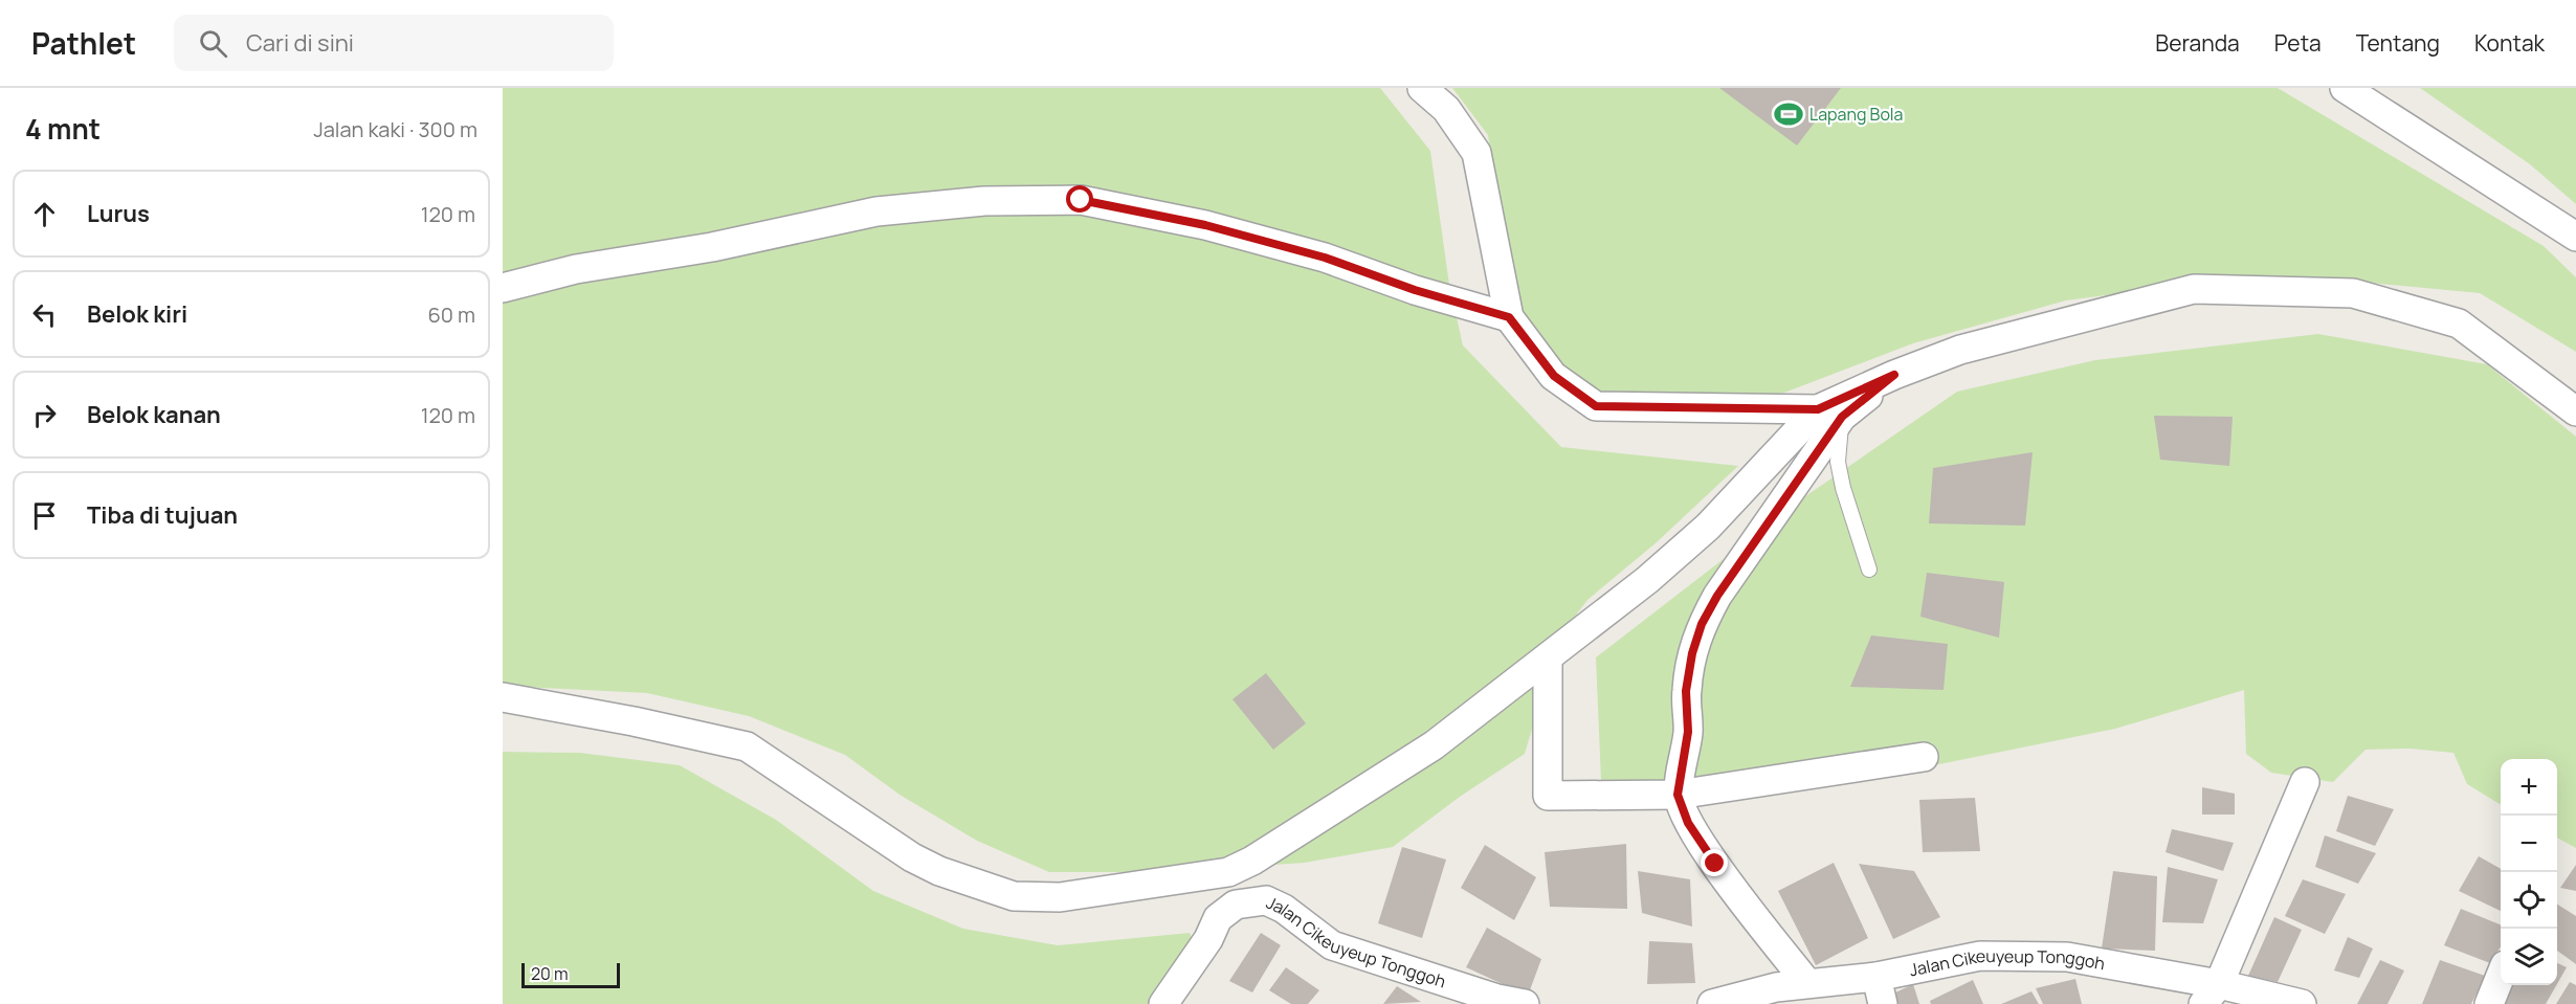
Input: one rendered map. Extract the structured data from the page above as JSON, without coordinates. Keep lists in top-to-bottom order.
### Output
{
  "streets": {
    "street": ["Jalan Cikeuyeup Tonggoh"]
  },
  "places": {
    "sports": ["Lapang Bola"]
  },
  "scale_bar": "20 m",
  "page": {
    "header": "Pathlet",
    "search": "Cari di sini",
    "nav": [
      "Beranda",
      "Peta",
      "Tentang",
      "Kontak"
    ],
    "heading": ["4 mnt", "Jalan kaki · 300 m"],
    "list": [
      ["Lurus", "120 m"],
      ["Belok kiri", "60 m"],
      ["Belok kanan", "120 m"],
      "Tiba di tujuan"
    ],
    "map_buttons": ["+", "−"],
    "scale": "20 m"
  }
}
